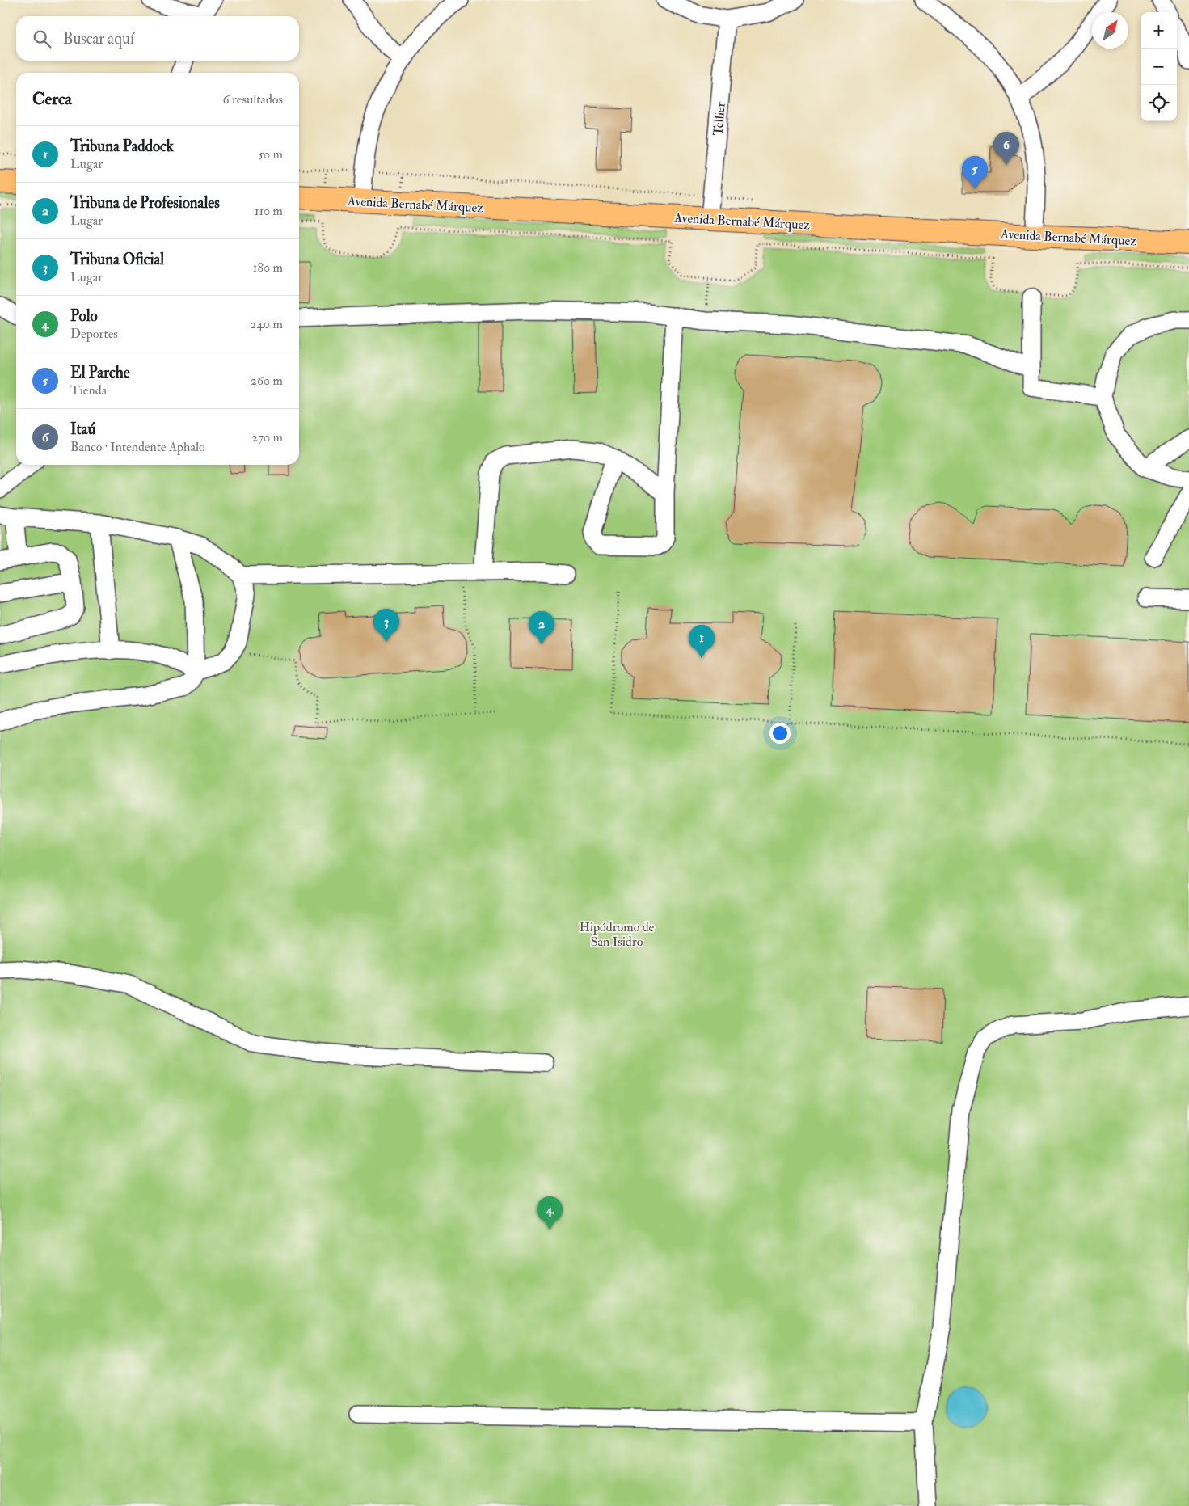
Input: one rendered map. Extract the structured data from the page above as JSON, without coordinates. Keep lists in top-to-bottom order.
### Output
{
  "streets": {
    "main road": ["Avenida Bernabé Márquez"],
    "street": ["Tellier"]
  },
  "crossings": [
    ["Tellier", "Avenida Bernabé Márquez"]
  ],
  "parks": ["Hipódromo de San Isidro"],
  "north": "top right",
  "page": {
    "map_buttons": ["+", "−"],
    "search": "Buscar aquí",
    "heading": ["Cerca", "6 resultados"],
    "list": [
      {
        "mark": "1",
        "name": "Tribuna Paddock",
        "note": "Lugar",
        "value": "50 m"
      },
      {
        "mark": "2",
        "name": "Tribuna de Profesionales",
        "note": "Lugar",
        "value": "110 m"
      },
      {
        "mark": "3",
        "name": "Tribuna Oficial",
        "note": "Lugar",
        "value": "180 m"
      },
      {
        "mark": "4",
        "name": "Polo",
        "note": "Deportes",
        "value": "240 m"
      },
      {
        "mark": "5",
        "name": "El Parche",
        "note": "Tienda",
        "value": "260 m"
      },
      {
        "mark": "6",
        "name": "Itaú",
        "note": "Banco · Intendente Aphalo",
        "value": "270 m"
      }
    ],
    "pins": [
      "6",
      "5",
      "3",
      "2",
      "1",
      "4"
    ]
  }
}
